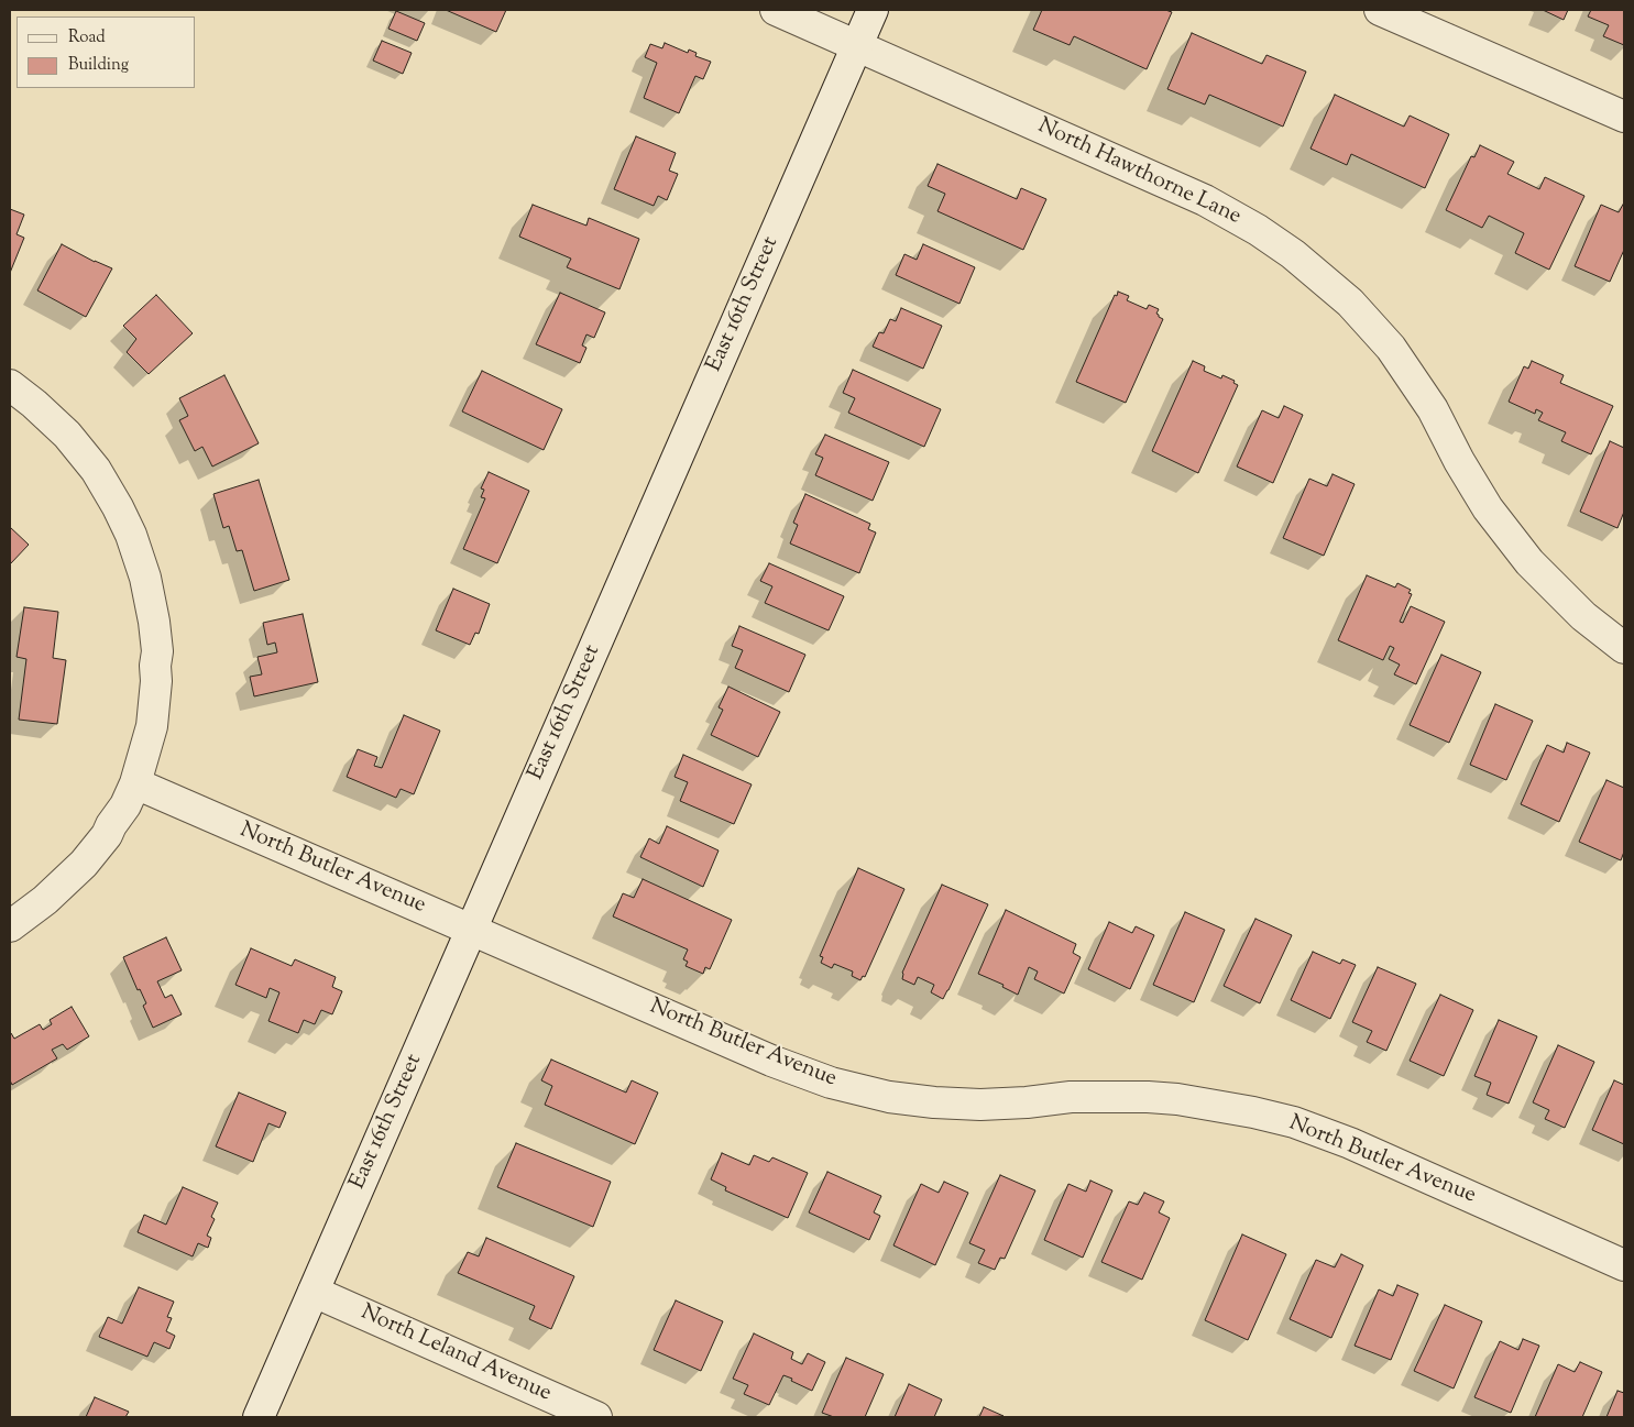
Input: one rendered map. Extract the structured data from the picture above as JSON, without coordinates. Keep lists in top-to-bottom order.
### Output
{
  "streets": {
    "street": [
      "North Hawthorne Lane",
      "East 16th Street",
      "North Butler Avenue",
      "North Leland Avenue"
    ]
  },
  "crossings": [
    ["North Hawthorne Lane", "East 16th Street"],
    ["East 16th Street", "North Butler Avenue"],
    ["East 16th Street", "North Leland Avenue"]
  ],
  "legend": ["Road", "Building"]
}
